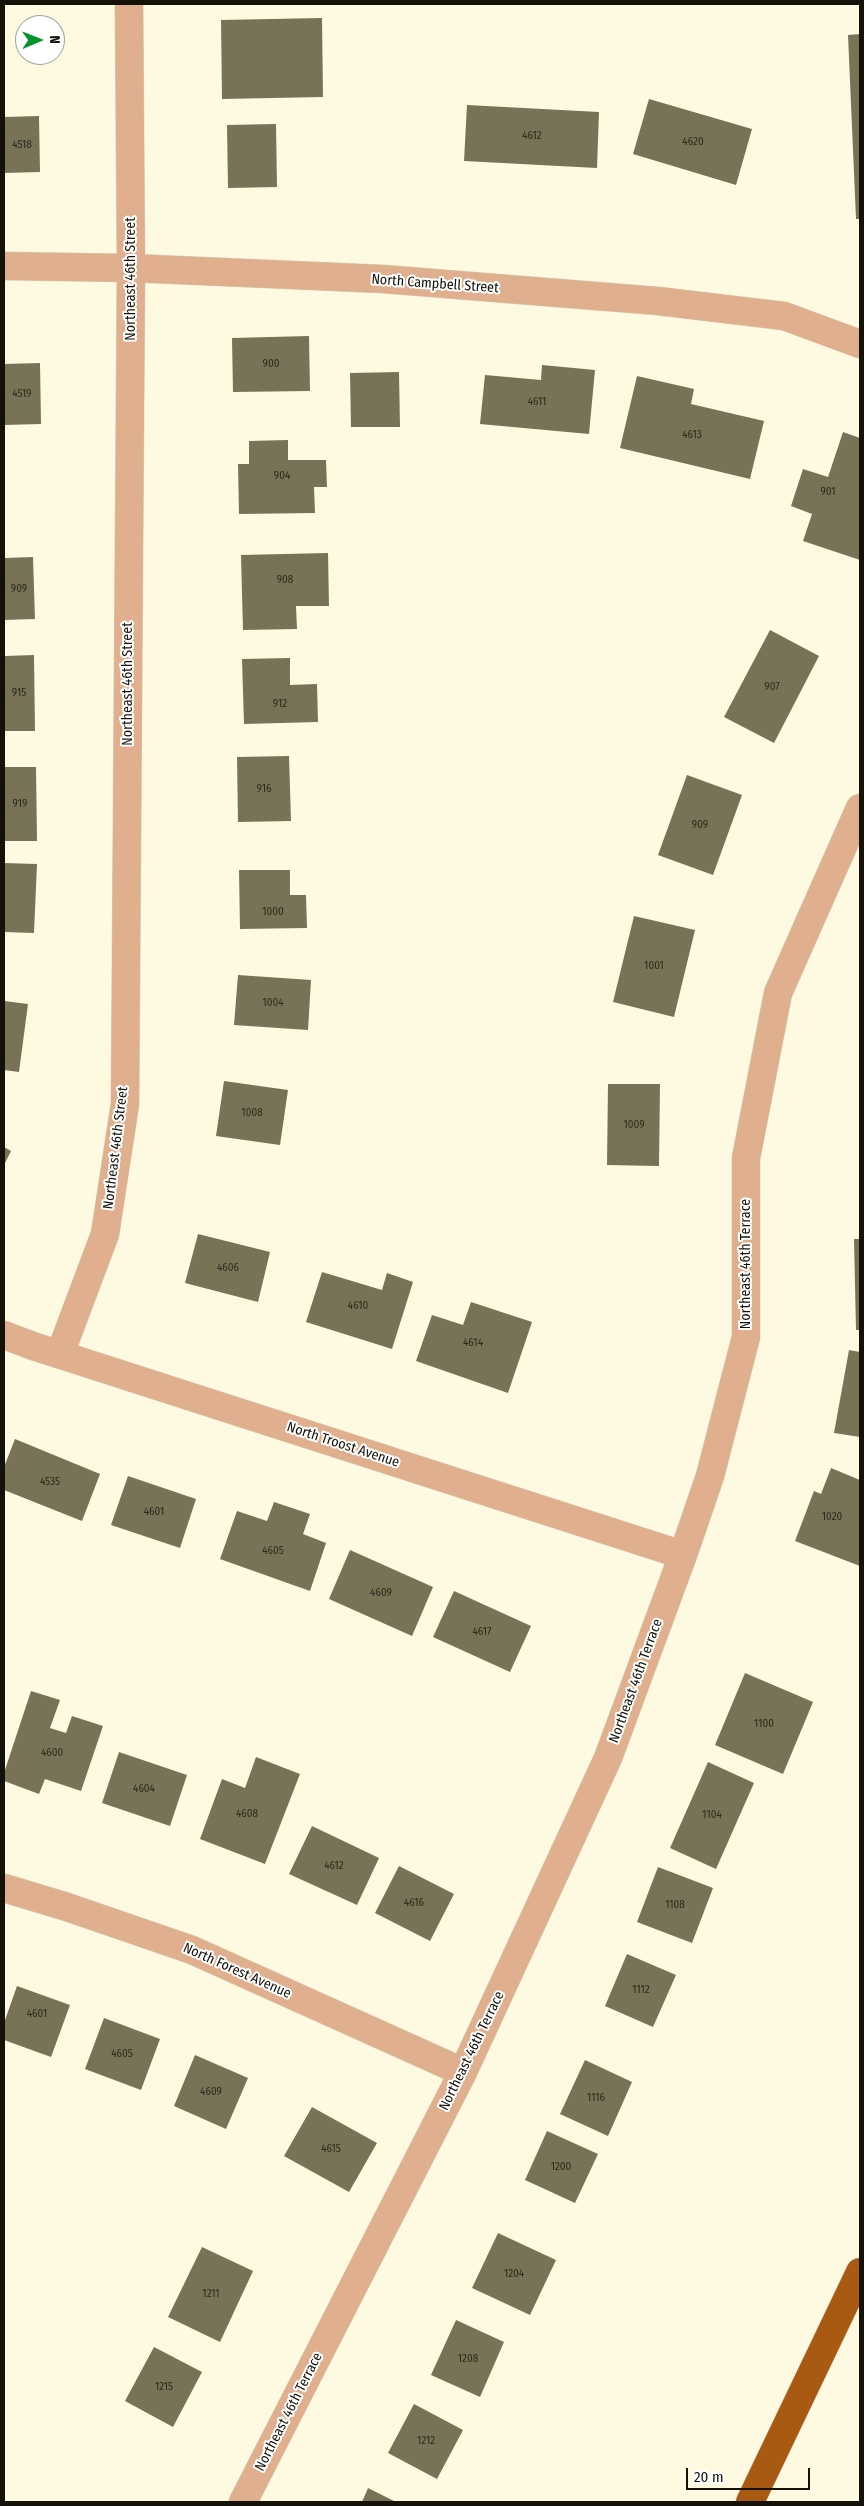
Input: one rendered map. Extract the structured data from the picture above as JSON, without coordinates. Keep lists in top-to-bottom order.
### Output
{
  "streets": {
    "street": [
      "Northeast 46th Street",
      "North Campbell Street",
      "Northeast 46th Terrace",
      "North Troost Avenue",
      "North Forest Avenue"
    ]
  },
  "crossings": [
    ["Northeast 46th Street", "North Campbell Street"],
    ["Northeast 46th Street", "North Troost Avenue"],
    ["Northeast 46th Terrace", "North Troost Avenue"],
    ["Northeast 46th Terrace", "North Forest Avenue"]
  ],
  "house_numbers": [
    "4612",
    "4620",
    "4518",
    "900",
    "4519",
    "4611",
    "4613",
    "904",
    "901",
    "908",
    "909",
    "907",
    "915",
    "912",
    "916",
    "919",
    "909",
    "1000",
    "1001",
    "1004",
    "1008",
    "1009",
    "4606",
    "4610",
    "4614",
    "4535",
    "4601",
    "1020",
    "4605",
    "4609",
    "4617",
    "1100",
    "4600",
    "4604",
    "4608",
    "1104",
    "4612",
    "4616",
    "1108",
    "1112",
    "4601",
    "4605",
    "4609",
    "1116",
    "4615",
    "1200",
    "1204",
    "1211",
    "1208",
    "1215",
    "1212"
  ],
  "scale_bar": "20 m",
  "north": "right"
}
